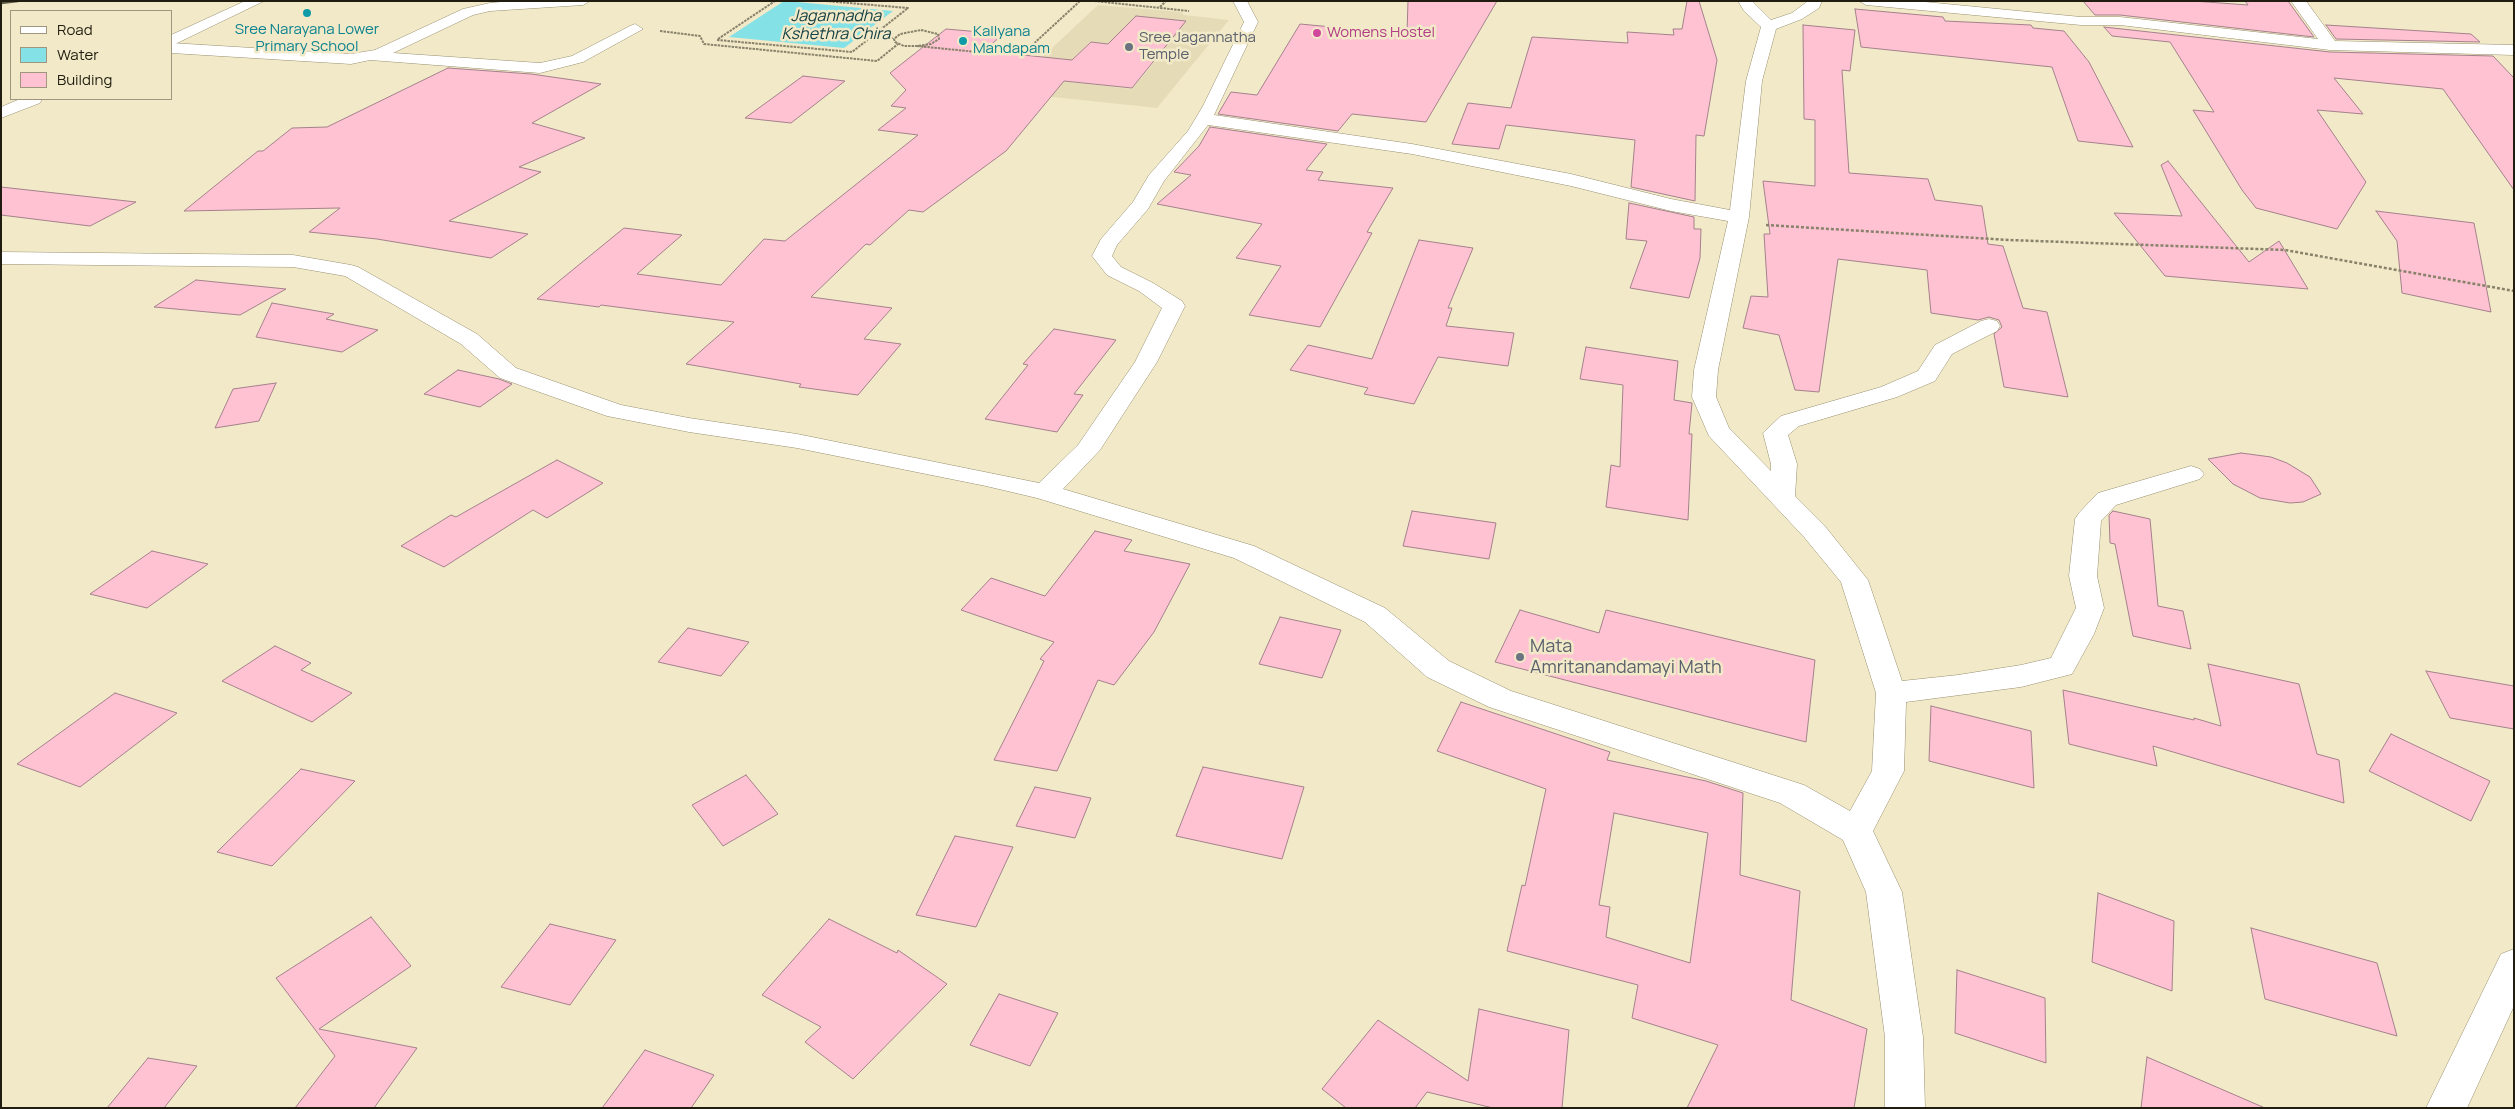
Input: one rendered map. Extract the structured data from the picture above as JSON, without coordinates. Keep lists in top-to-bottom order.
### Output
{
  "water": ["Jagannadha Kshethra Chira"],
  "places": [
    "Sree Narayana Lower Primary School",
    "Womens Hostel",
    "Kallyana Mandapam",
    "Sree Jagannatha Temple",
    "Mata Amritanandamayi Math"
  ],
  "legend": ["Road", "Water", "Building"]
}
